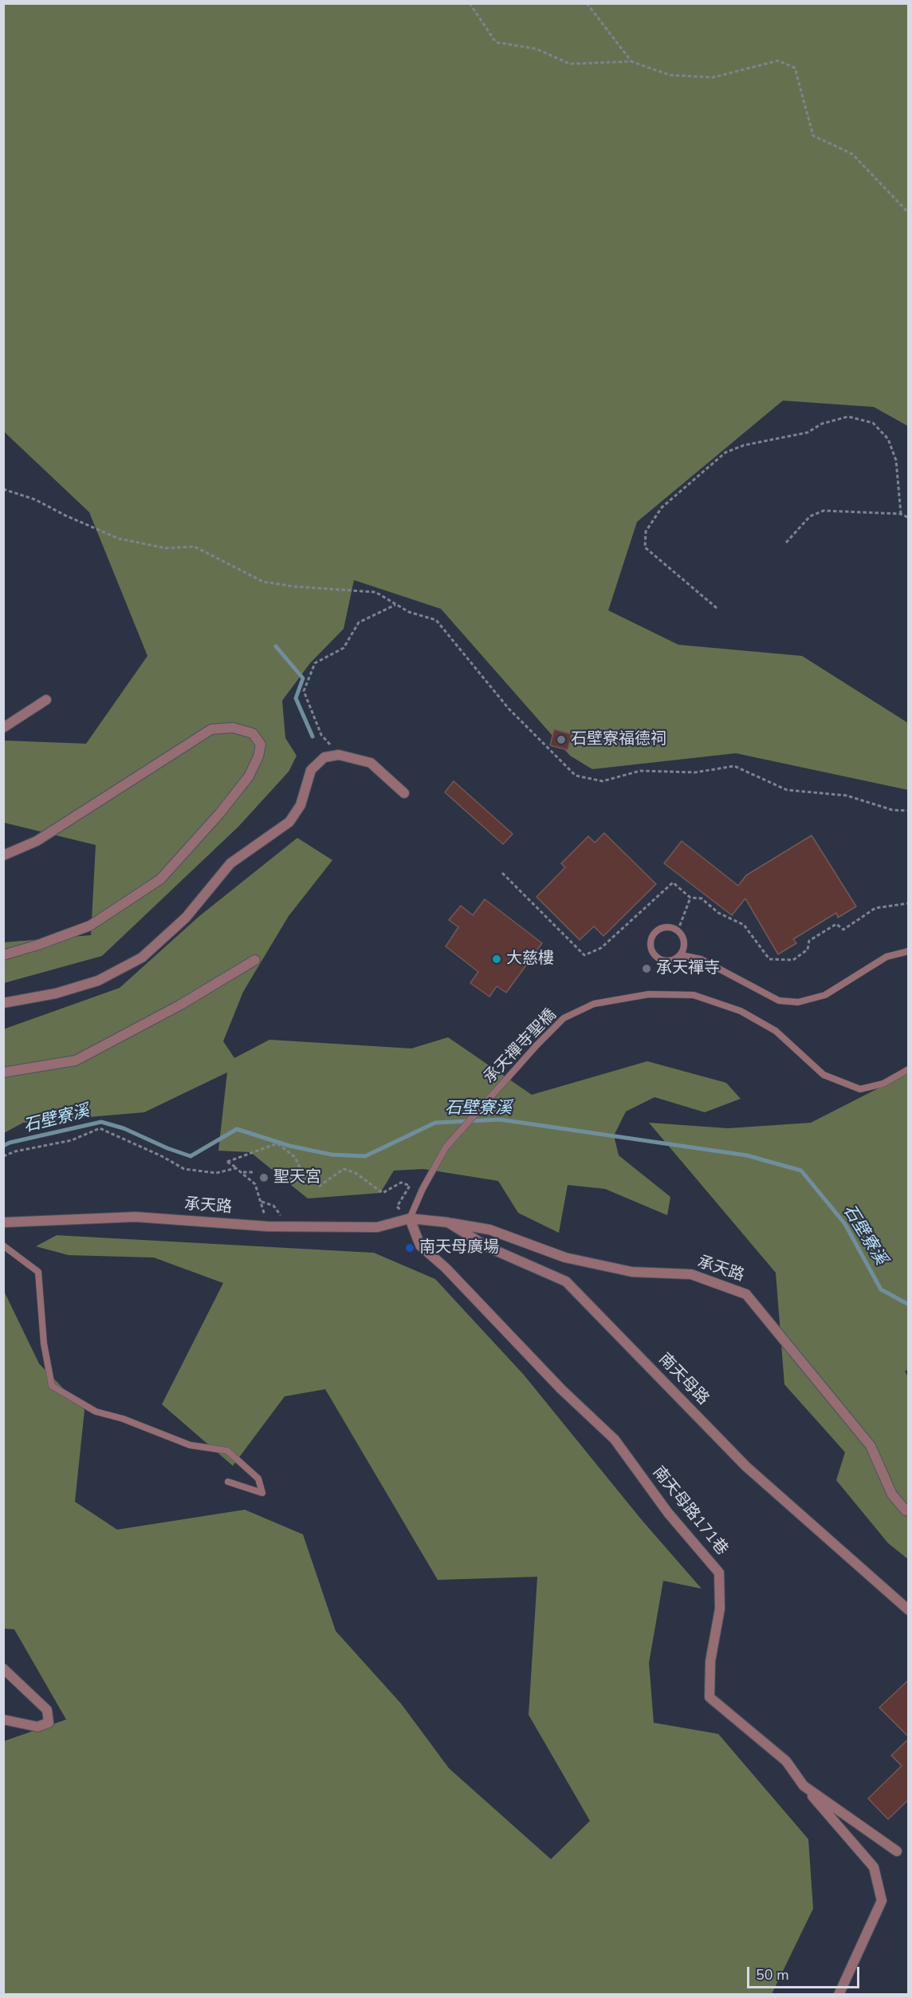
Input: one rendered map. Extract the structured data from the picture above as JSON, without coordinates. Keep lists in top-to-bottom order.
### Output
{
  "streets": {
    "street": ["承天路", "南天母路", "南天母路171巷"],
    "lane": ["承天禪寺聖橋"]
  },
  "crossings": [
    ["承天禪寺聖橋", "承天路"],
    ["承天禪寺聖橋", "南天母路"],
    ["承天禪寺聖橋", "南天母路171巷"],
    ["承天路", "南天母路"],
    ["承天路", "南天母路171巷"],
    ["南天母路", "南天母路171巷"]
  ],
  "water": ["石壁寮溪"],
  "places": [
    "石壁寮福德祠",
    "大慈樓",
    "承天禪寺",
    "聖天宮",
    "南天母廣場"
  ],
  "scale_bar": "50 m"
}
